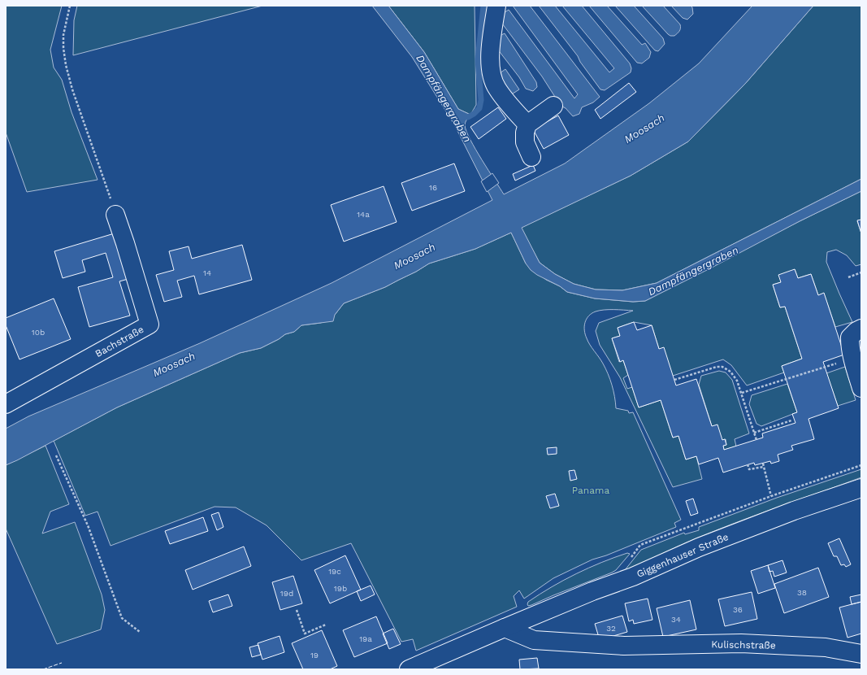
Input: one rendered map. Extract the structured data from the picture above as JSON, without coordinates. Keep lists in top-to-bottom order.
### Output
{
  "streets": {
    "street": ["Bachstraße", "Giggenhauser Straße", "Kulischstraße"]
  },
  "crossings": [
    ["Giggenhauser Straße", "Kulischstraße"]
  ],
  "water": ["Dampfängergraben", "Moosach"],
  "parks": ["Panama"],
  "house_numbers": [
    "16",
    "14a",
    "14",
    "10b",
    "19c",
    "19b",
    "38",
    "19d",
    "36",
    "34",
    "32",
    "19a",
    "19"
  ]
}
